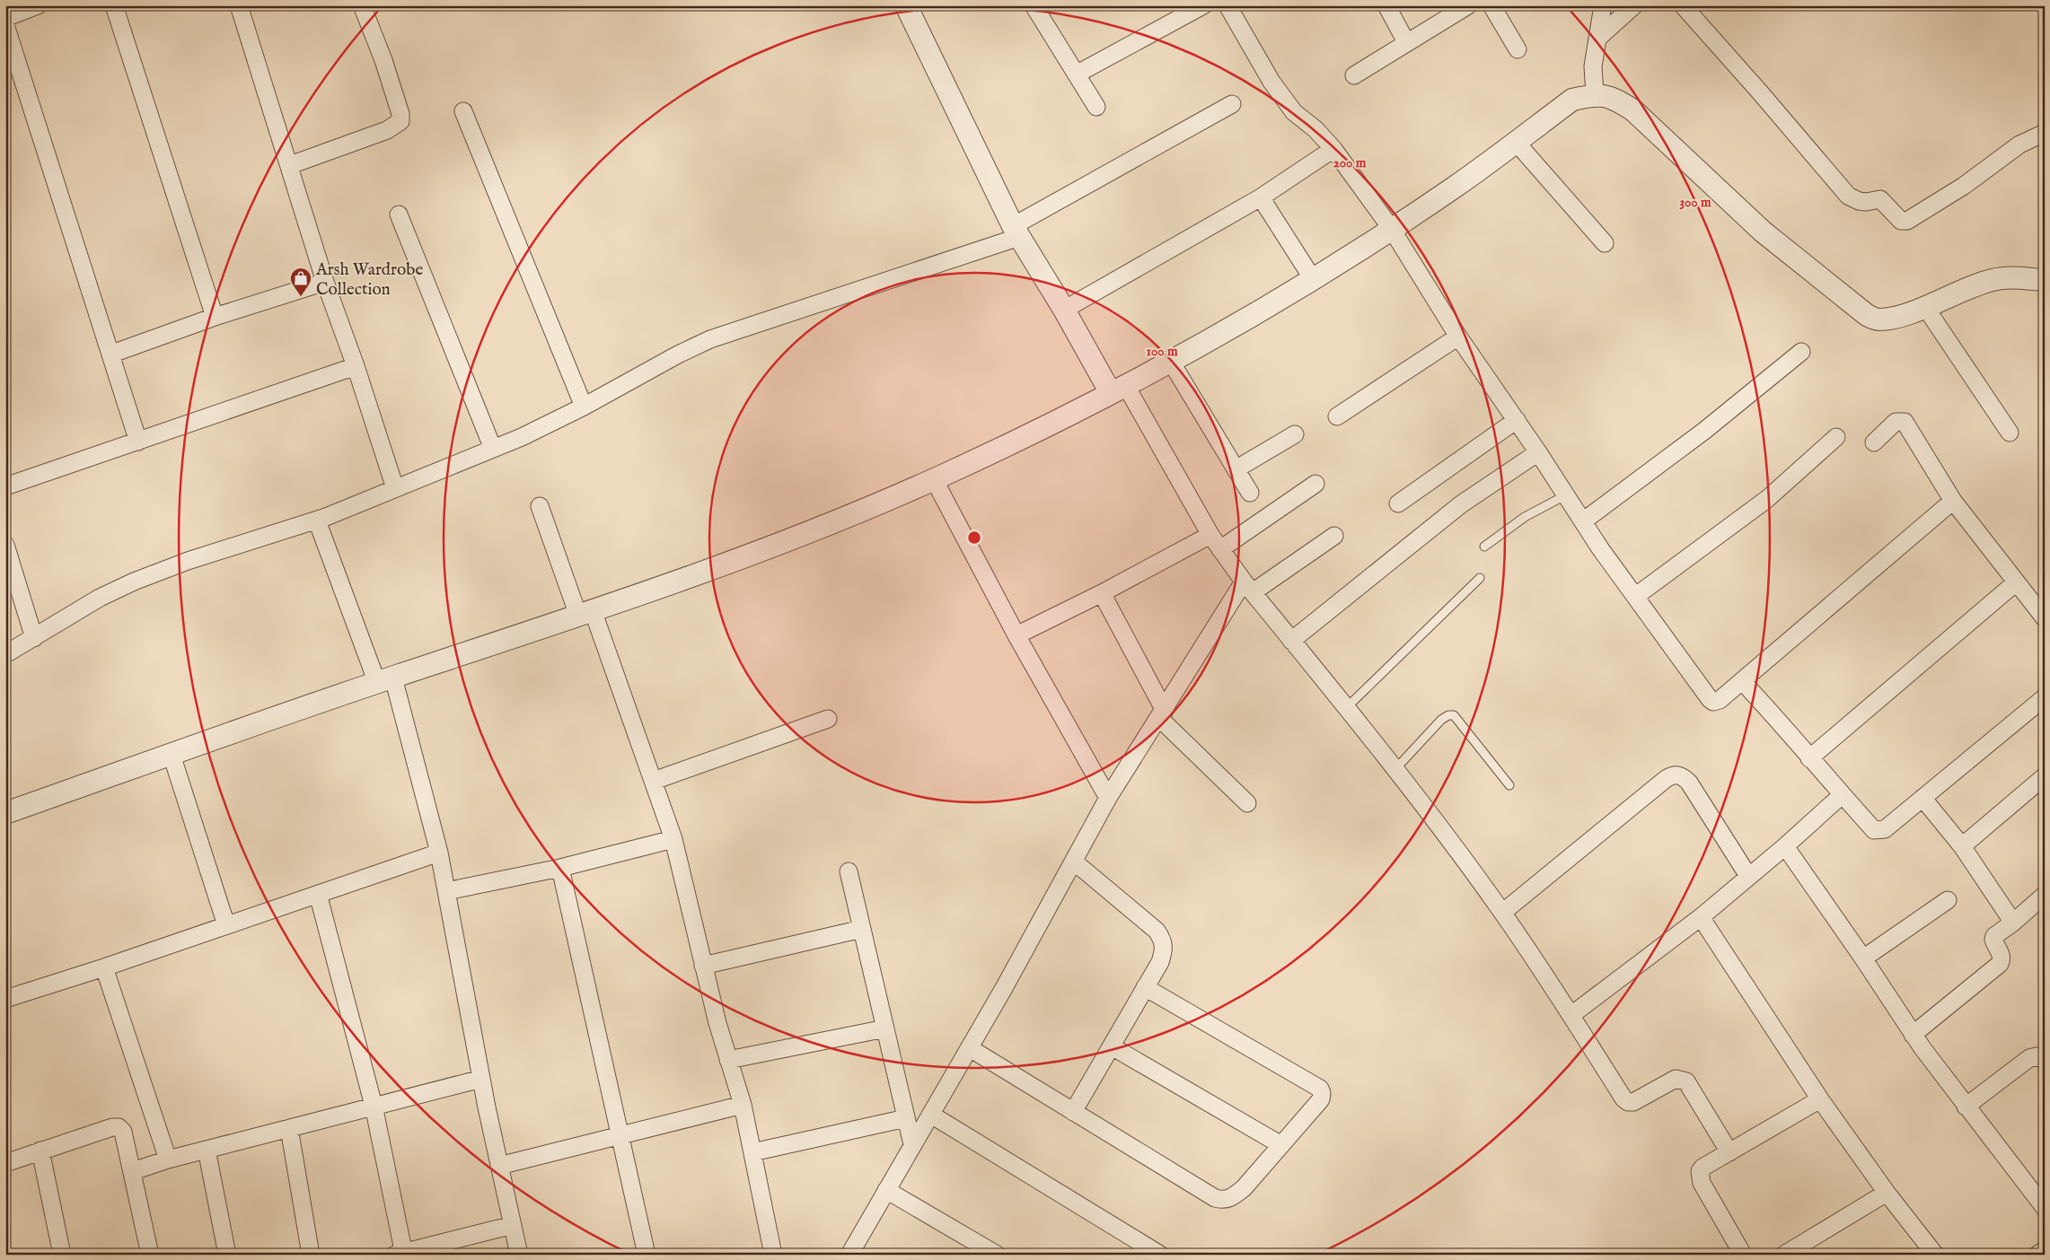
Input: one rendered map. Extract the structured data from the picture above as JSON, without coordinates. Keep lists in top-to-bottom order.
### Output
{
  "places": {
    "shop": ["Arsh Wardrobe Collection"]
  },
  "rings": ["200 m", "300 m", "100 m"]
}
